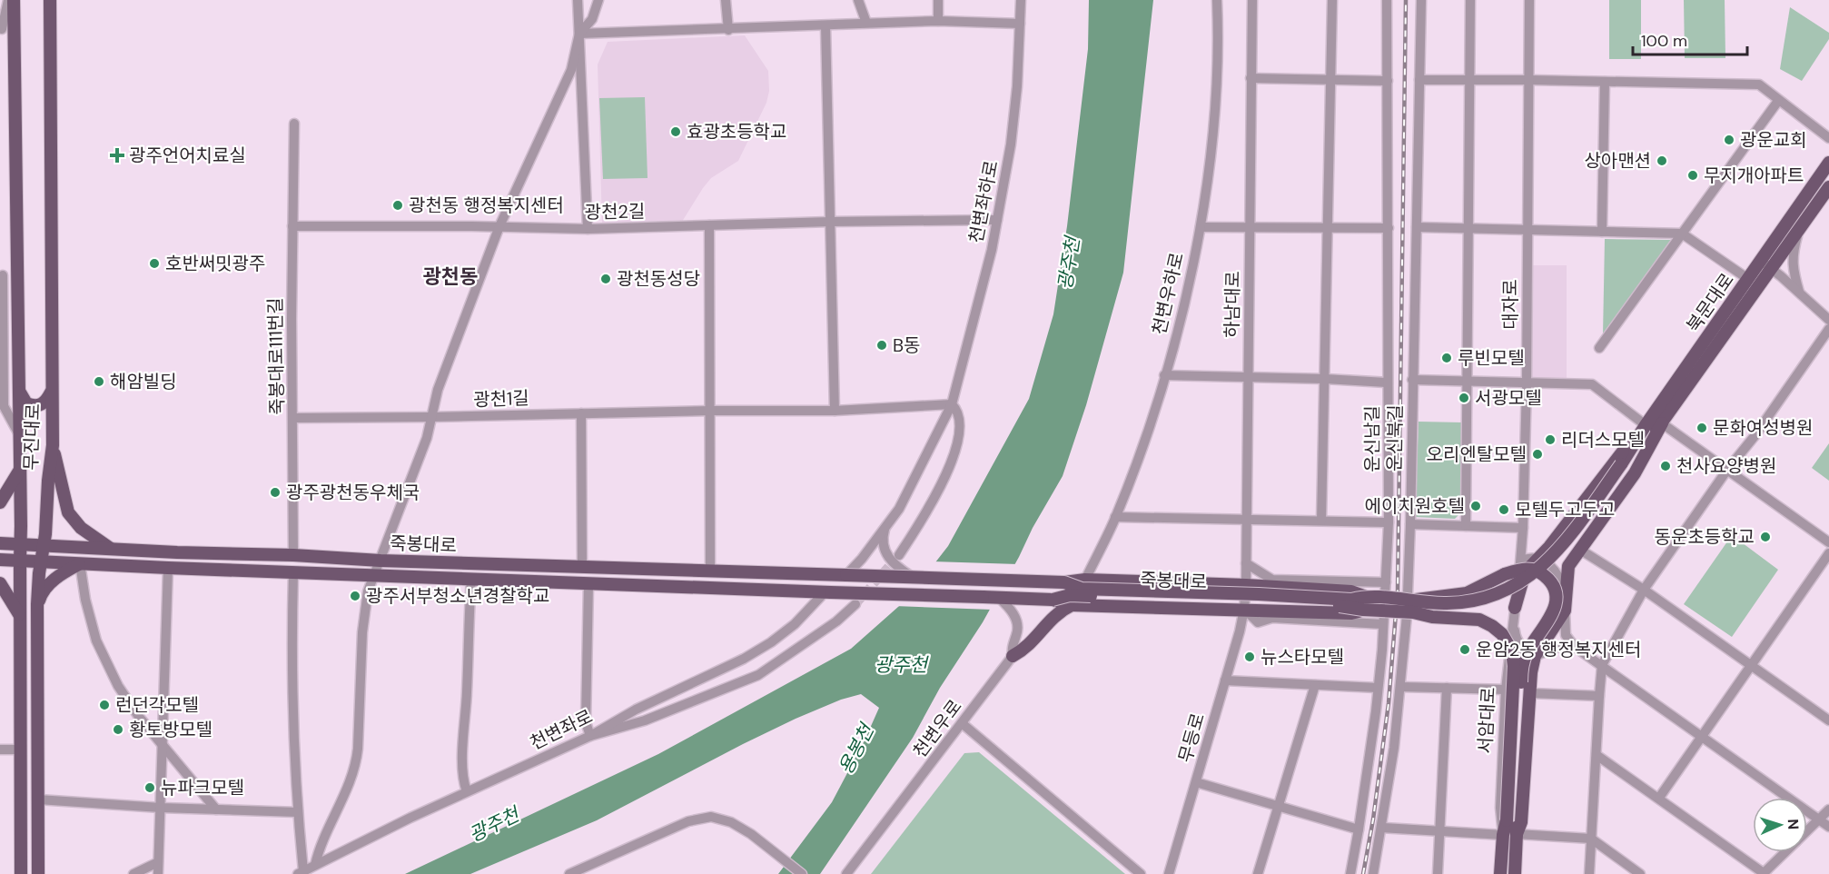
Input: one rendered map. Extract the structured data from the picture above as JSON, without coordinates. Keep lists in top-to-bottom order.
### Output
{
  "streets": {
    "main road": [
      "북문대로",
      "무진대로",
      "죽봉대로",
      "서암대로"
    ],
    "street": [
      "천변좌하로",
      "광천2길",
      "천변우하로",
      "하남대로",
      "대자로",
      "죽봉대로111번길",
      "광천1길",
      "운신북길",
      "운신남길",
      "천변우로",
      "천변좌로",
      "무등로"
    ]
  },
  "crossings": [
    ["천변좌하로", "광천2길"],
    ["천변좌하로", "광천1길"],
    ["천변좌하로", "죽봉대로"],
    ["광천2길", "죽봉대로111번길"],
    ["하남대로", "무등로"],
    ["대자로", "서암대로"],
    ["죽봉대로111번길", "광천1길"],
    ["죽봉대로111번길", "죽봉대로"],
    ["무진대로", "죽봉대로"],
    ["죽봉대로", "천변우로"],
    ["죽봉대로", "천변좌로"]
  ],
  "districts": ["광천동"],
  "water": ["광주천", "용봉천"],
  "places": {
    "other": [
      "효광초등학교",
      "광운교회",
      "상아맨션",
      "무지개아파트",
      "광천동 행정복지센터",
      "호반써밋광주",
      "광천동성당",
      "B동",
      "루빈모텔",
      "해암빌딩",
      "서광모텔",
      "문화여성병원",
      "리더스모텔",
      "오리엔탈모텔",
      "천사요양병원",
      "광주광천동우체국",
      "에이치원호텔",
      "모텔두고두고",
      "동운초등학교",
      "광주서부청소년경찰학교",
      "운암2동 행정복지센터",
      "뉴스타모텔",
      "런던각모텔",
      "황토방모텔",
      "뉴파크모텔"
    ],
    "health": ["광주언어치료실"]
  },
  "scale_bar": "100 m",
  "north": "right"
}
